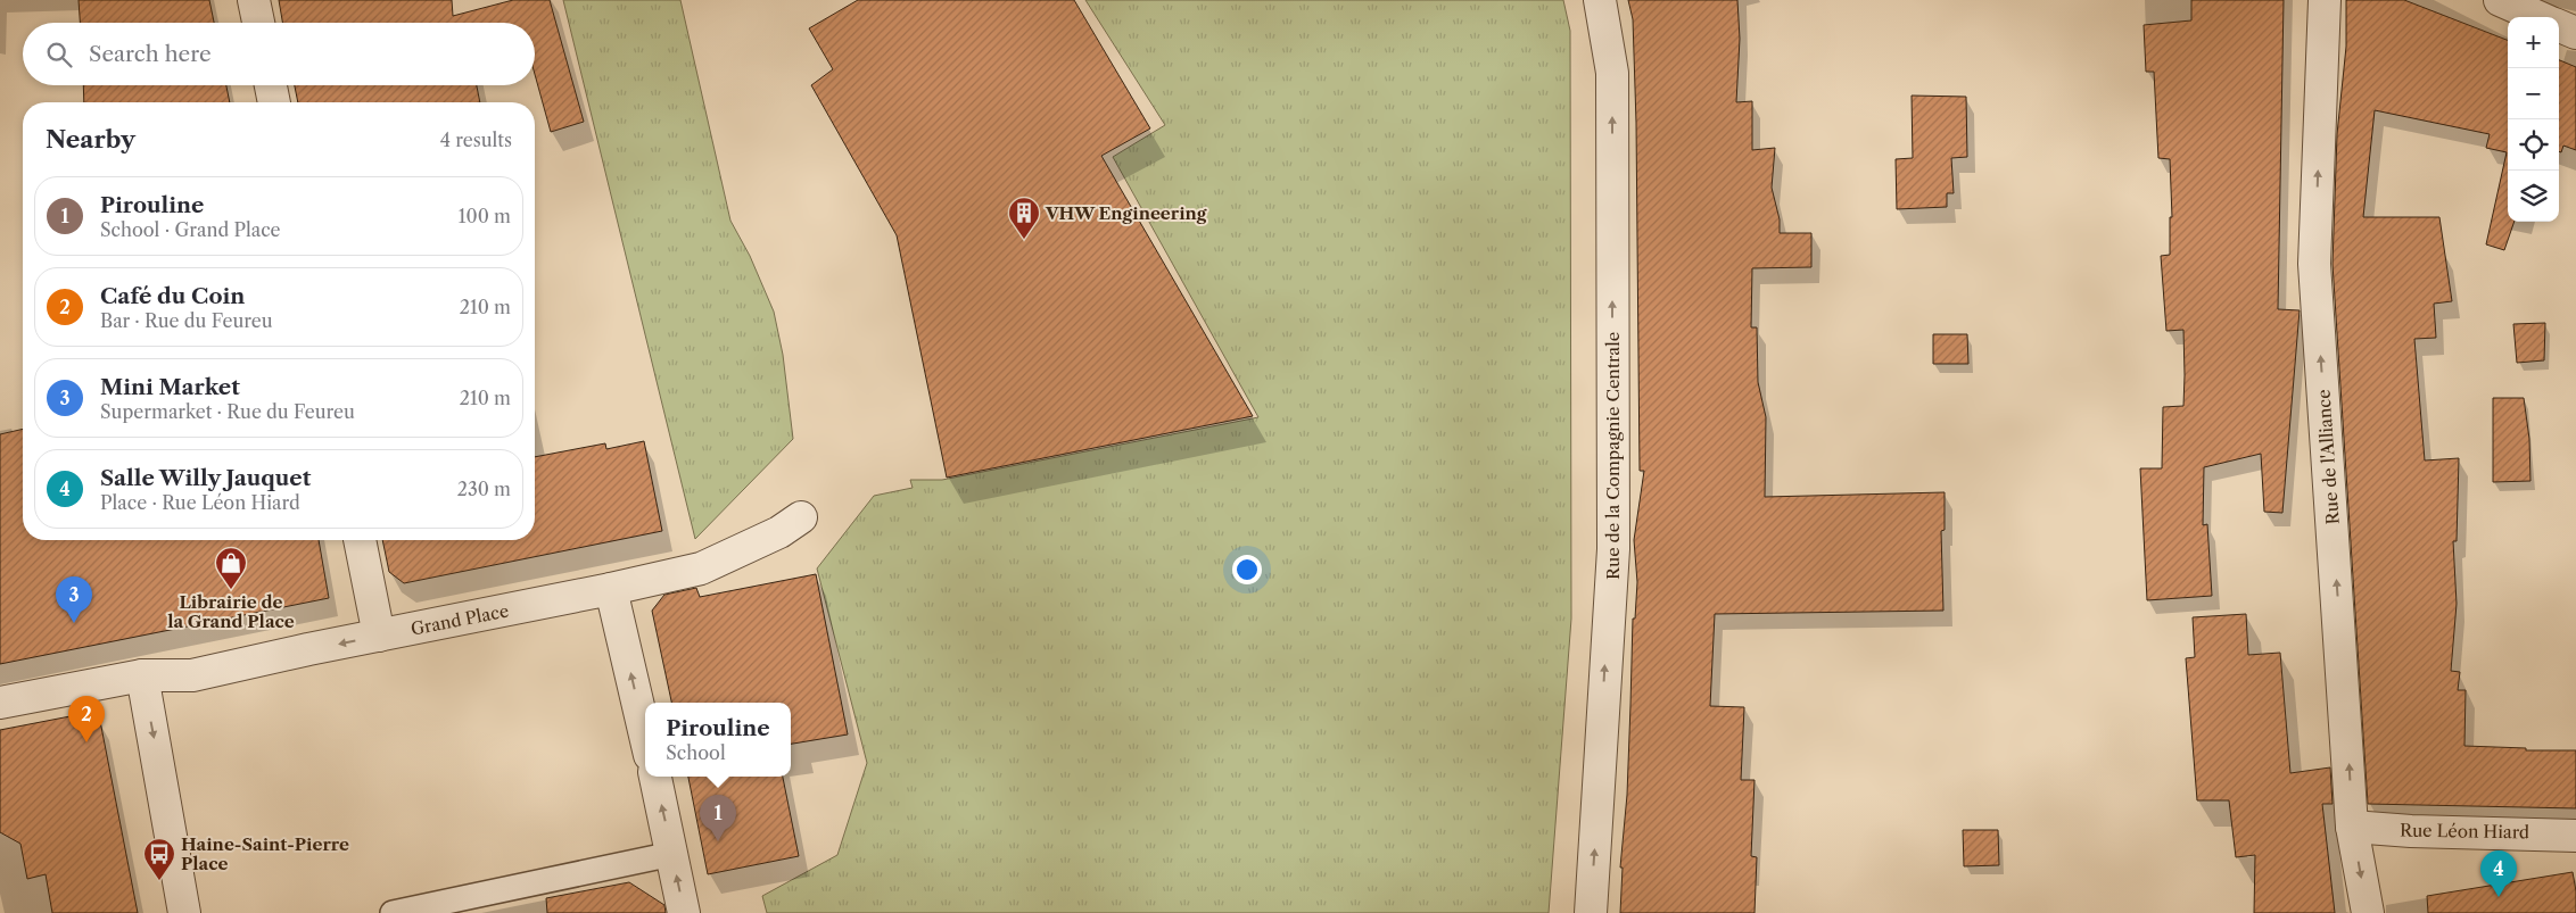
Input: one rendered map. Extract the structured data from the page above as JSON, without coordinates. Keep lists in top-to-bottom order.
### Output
{
  "streets": {
    "street": [
      "Rue de la Compagnie Centrale",
      "Rue de l'Alliance",
      "Grand Place",
      "Rue Léon Hiard"
    ]
  },
  "crossings": [
    ["Rue de l'Alliance", "Rue Léon Hiard"]
  ],
  "one_way": ["Rue de la Compagnie Centrale", "Rue de l'Alliance"],
  "places": {
    "building": ["VHW Engineering"],
    "shop": ["Librairie de la Grand Place"],
    "bus stop": ["Haine-Saint-Pierre Place"]
  },
  "page": {
    "map_buttons": ["+", "−"],
    "search": "Search here",
    "heading": ["Nearby", "4 results"],
    "list": [
      {
        "mark": "1",
        "name": "Pirouline",
        "note": "School · Grand Place",
        "value": "100 m"
      },
      {
        "mark": "2",
        "name": "Café du Coin",
        "note": "Bar · Rue du Feureu",
        "value": "210 m"
      },
      {
        "mark": "3",
        "name": "Mini Market",
        "note": "Supermarket · Rue du Feureu",
        "value": "210 m"
      },
      {
        "mark": "4",
        "name": "Salle Willy Jauquet",
        "note": "Place · Rue Léon Hiard",
        "value": "230 m"
      }
    ],
    "pins": [
      "3",
      "2",
      "1",
      "4"
    ],
    "popup": ["Pirouline", "School"]
  }
}
